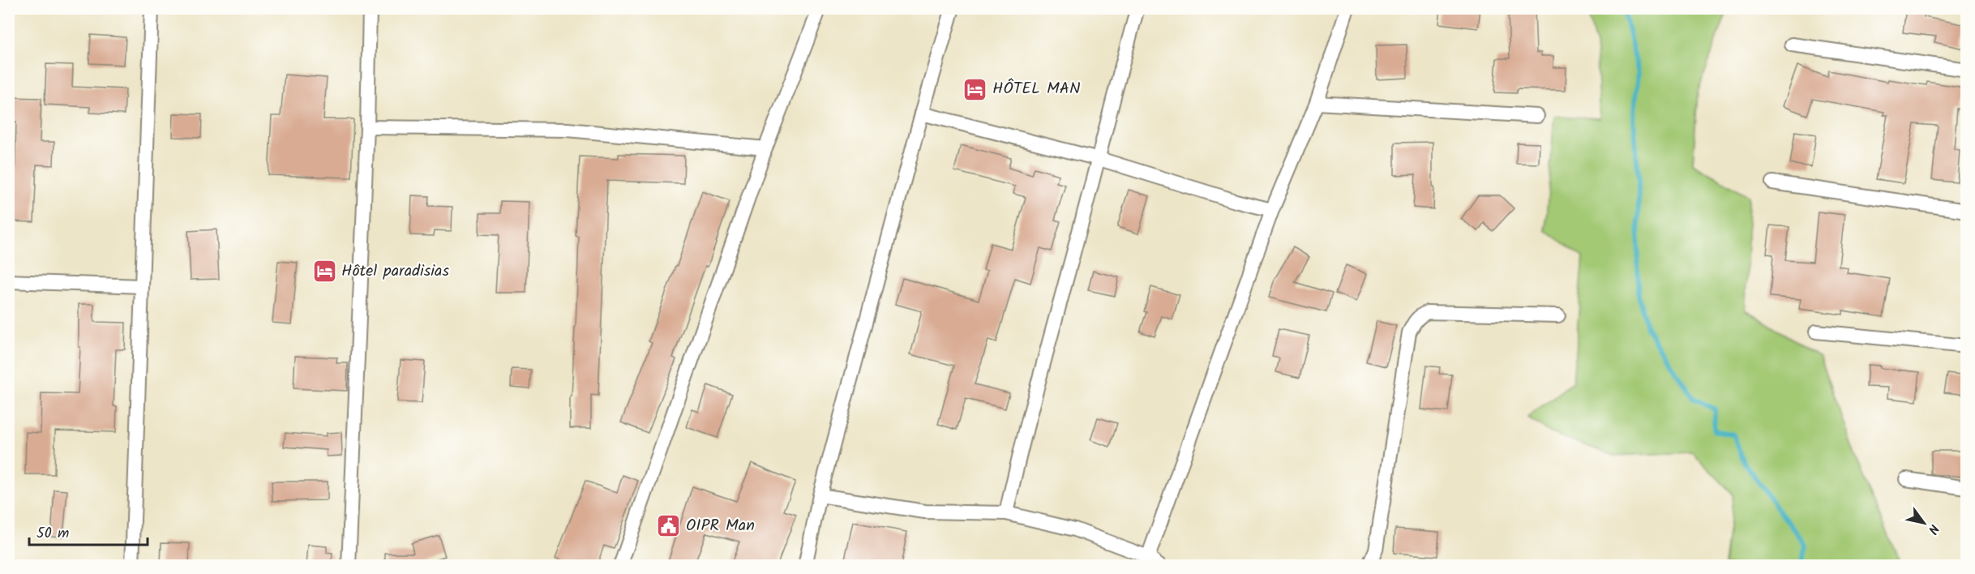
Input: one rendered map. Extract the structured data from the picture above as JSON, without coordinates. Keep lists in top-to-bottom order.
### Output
{
  "places": {
    "hotel": ["HÔTEL MAN", "Hôtel paradisias"],
    "public building": ["OIPR Man"]
  },
  "scale_bar": "50 m",
  "north": "bottom right"
}
